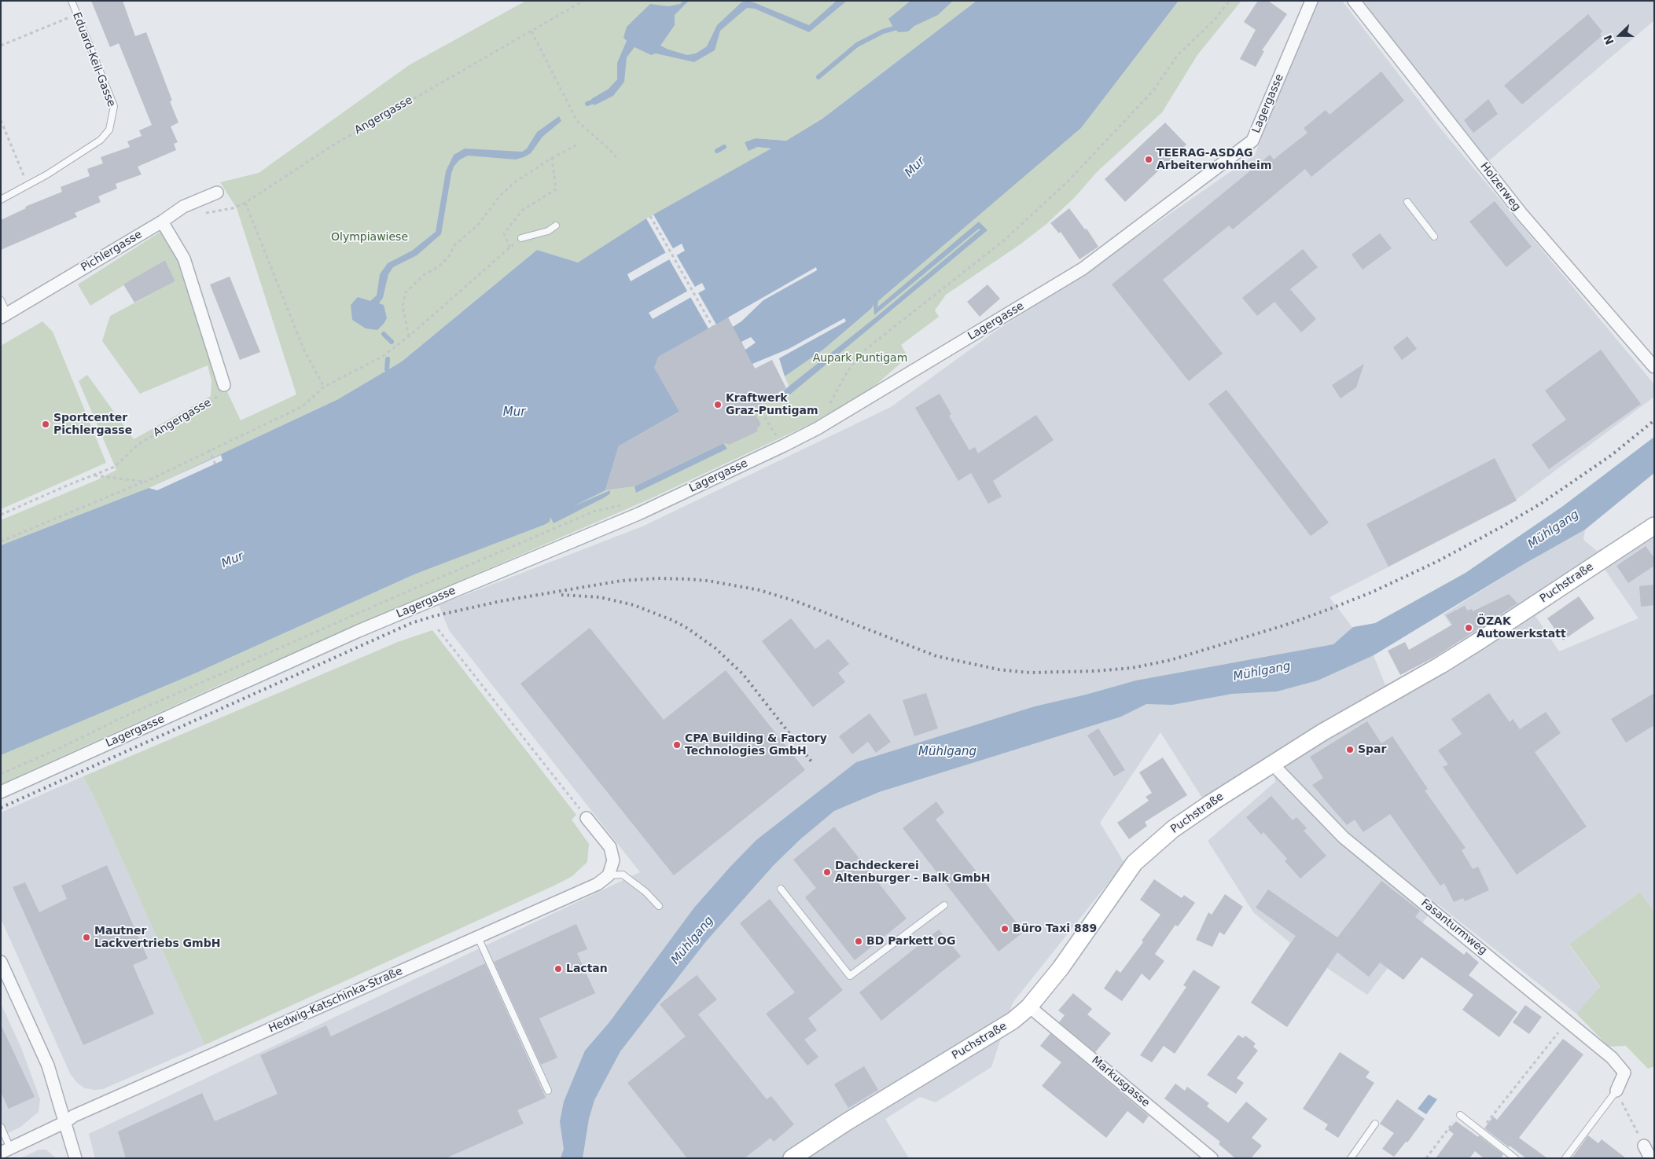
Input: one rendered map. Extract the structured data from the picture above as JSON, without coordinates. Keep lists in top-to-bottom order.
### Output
{
  "streets": {
    "main road": ["Puchstraße"],
    "street": [
      "Lagergasse",
      "Holzerweg",
      "Pichlergasse",
      "Fasanturmweg",
      "Hedwig-Katschinka-Straße",
      "Markusgasse"
    ],
    "lane": ["Eduard-Keil-Gasse"],
    "path": ["Angergasse"]
  },
  "crossings": [
    ["Angergasse", "Pichlergasse"],
    ["Puchstraße", "Fasanturmweg"],
    ["Puchstraße", "Markusgasse"]
  ],
  "water": ["Mur", "Mühlgang"],
  "parks": ["Olympiawiese", "Aupark Puntigam"],
  "places": [
    "TEERAG-ASDAG Arbeiterwohnheim",
    "Kraftwerk Graz-Puntigam",
    "Sportcenter Pichlergasse",
    "ÖZAK Autowerkstatt",
    "CPA Building & Factory Technologies GmbH",
    "Spar",
    "Dachdeckerei Altenburger - Balk GmbH",
    "Büro Taxi 889",
    "Mautner Lackvertriebs GmbH",
    "BD Parkett OG",
    "Lactan"
  ],
  "north": "left"
}
